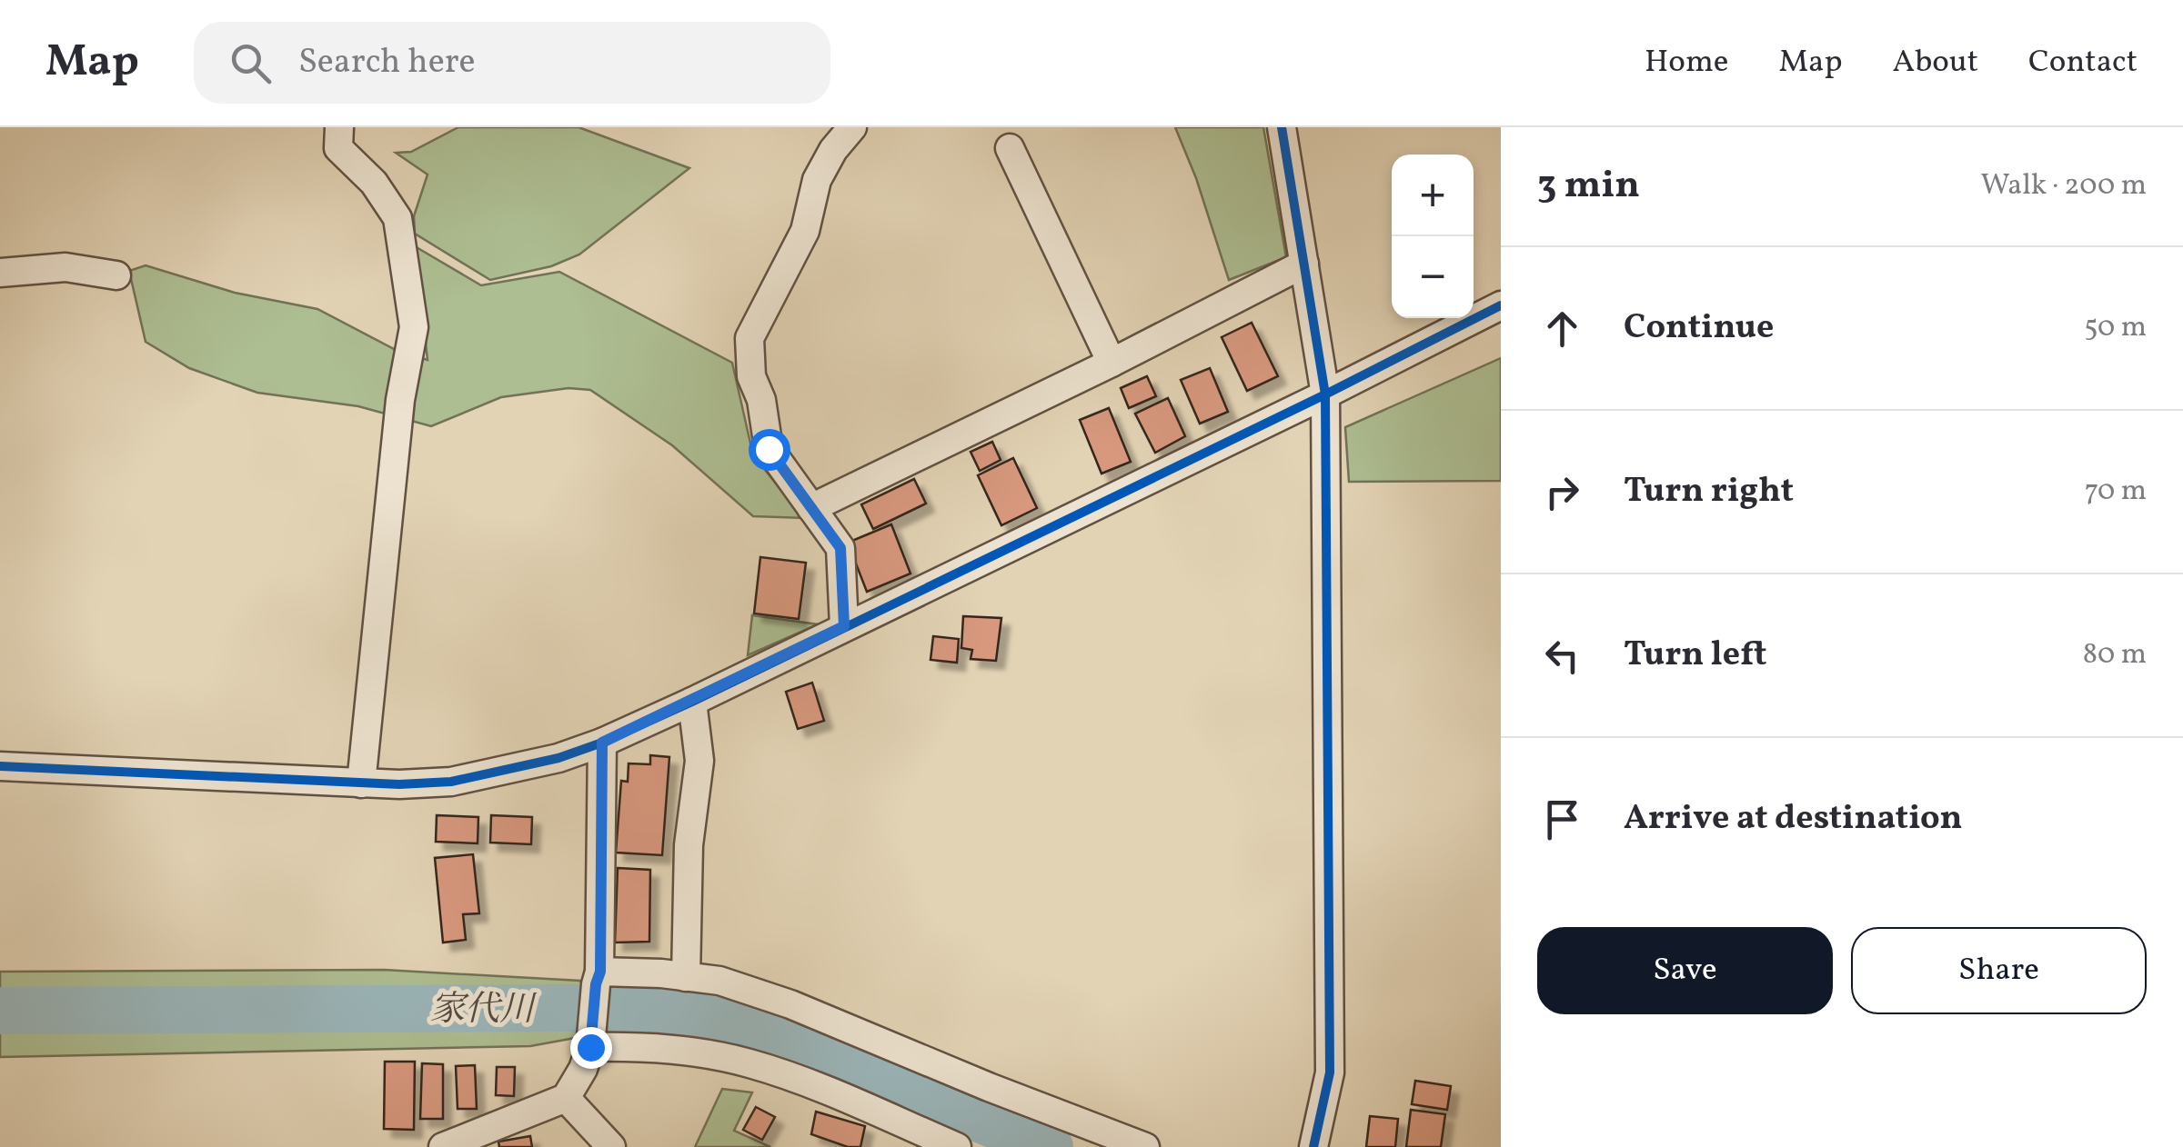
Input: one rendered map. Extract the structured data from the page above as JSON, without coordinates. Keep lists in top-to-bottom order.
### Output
{
  "water": ["家代川"],
  "page": {
    "header": "Map",
    "search": "Search here",
    "nav": [
      "Home",
      "Map",
      "About",
      "Contact"
    ],
    "heading": ["3 min", "Walk · 200 m"],
    "map_buttons": ["+", "−"],
    "list": [
      ["Continue", "50 m"],
      ["Turn right", "70 m"],
      ["Turn left", "80 m"],
      "Arrive at destination"
    ],
    "buttons": ["Save", "Share"]
  }
}
